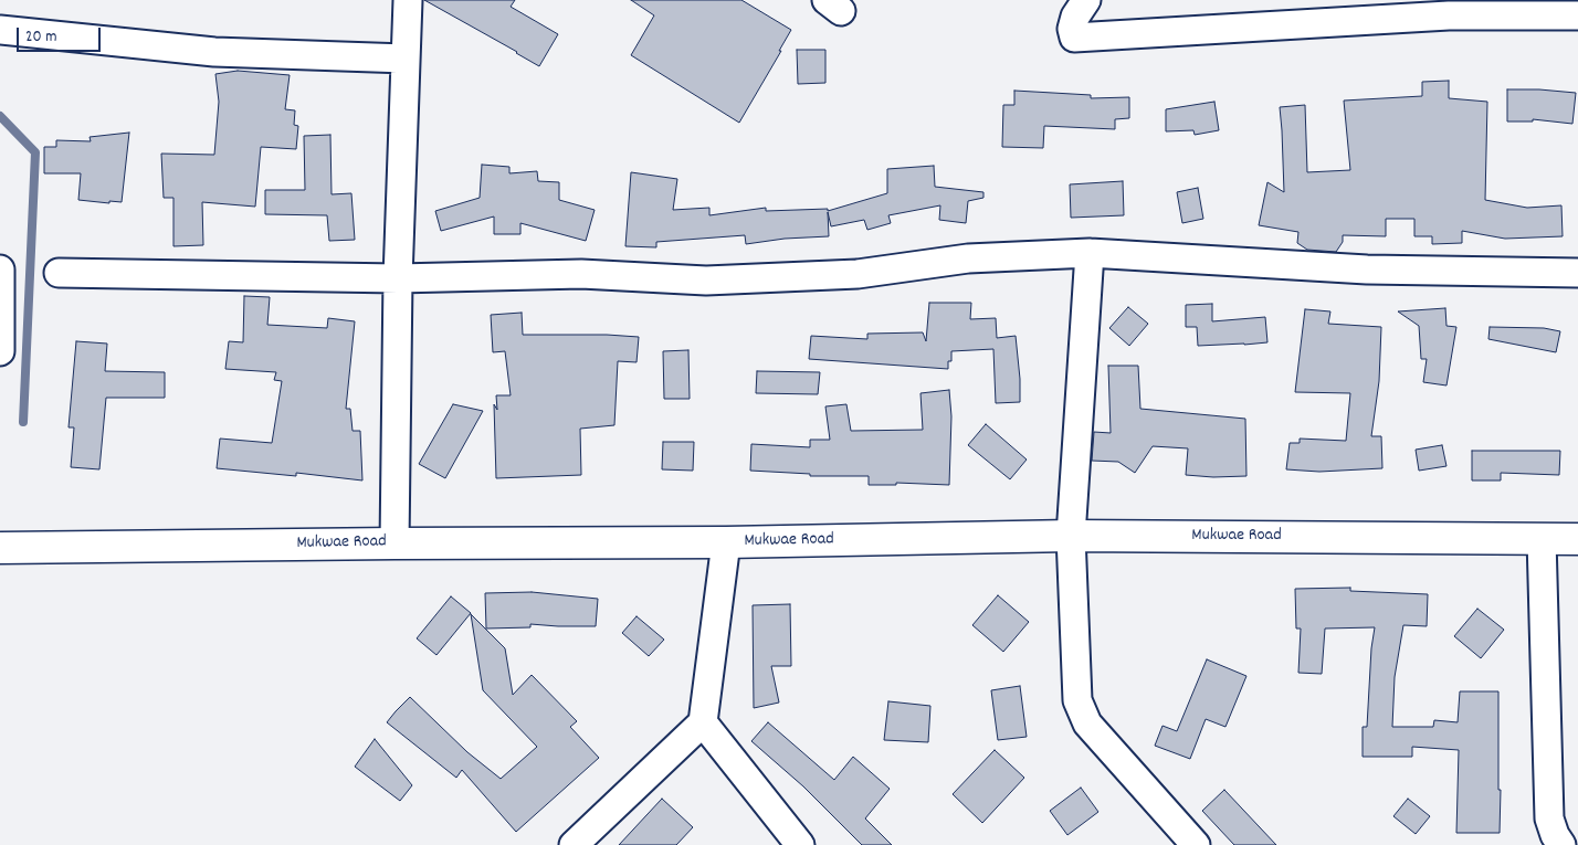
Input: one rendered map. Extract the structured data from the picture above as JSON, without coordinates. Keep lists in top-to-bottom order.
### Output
{
  "streets": {
    "street": ["Mukwae Road"]
  },
  "scale_bar": "20 m"
}
